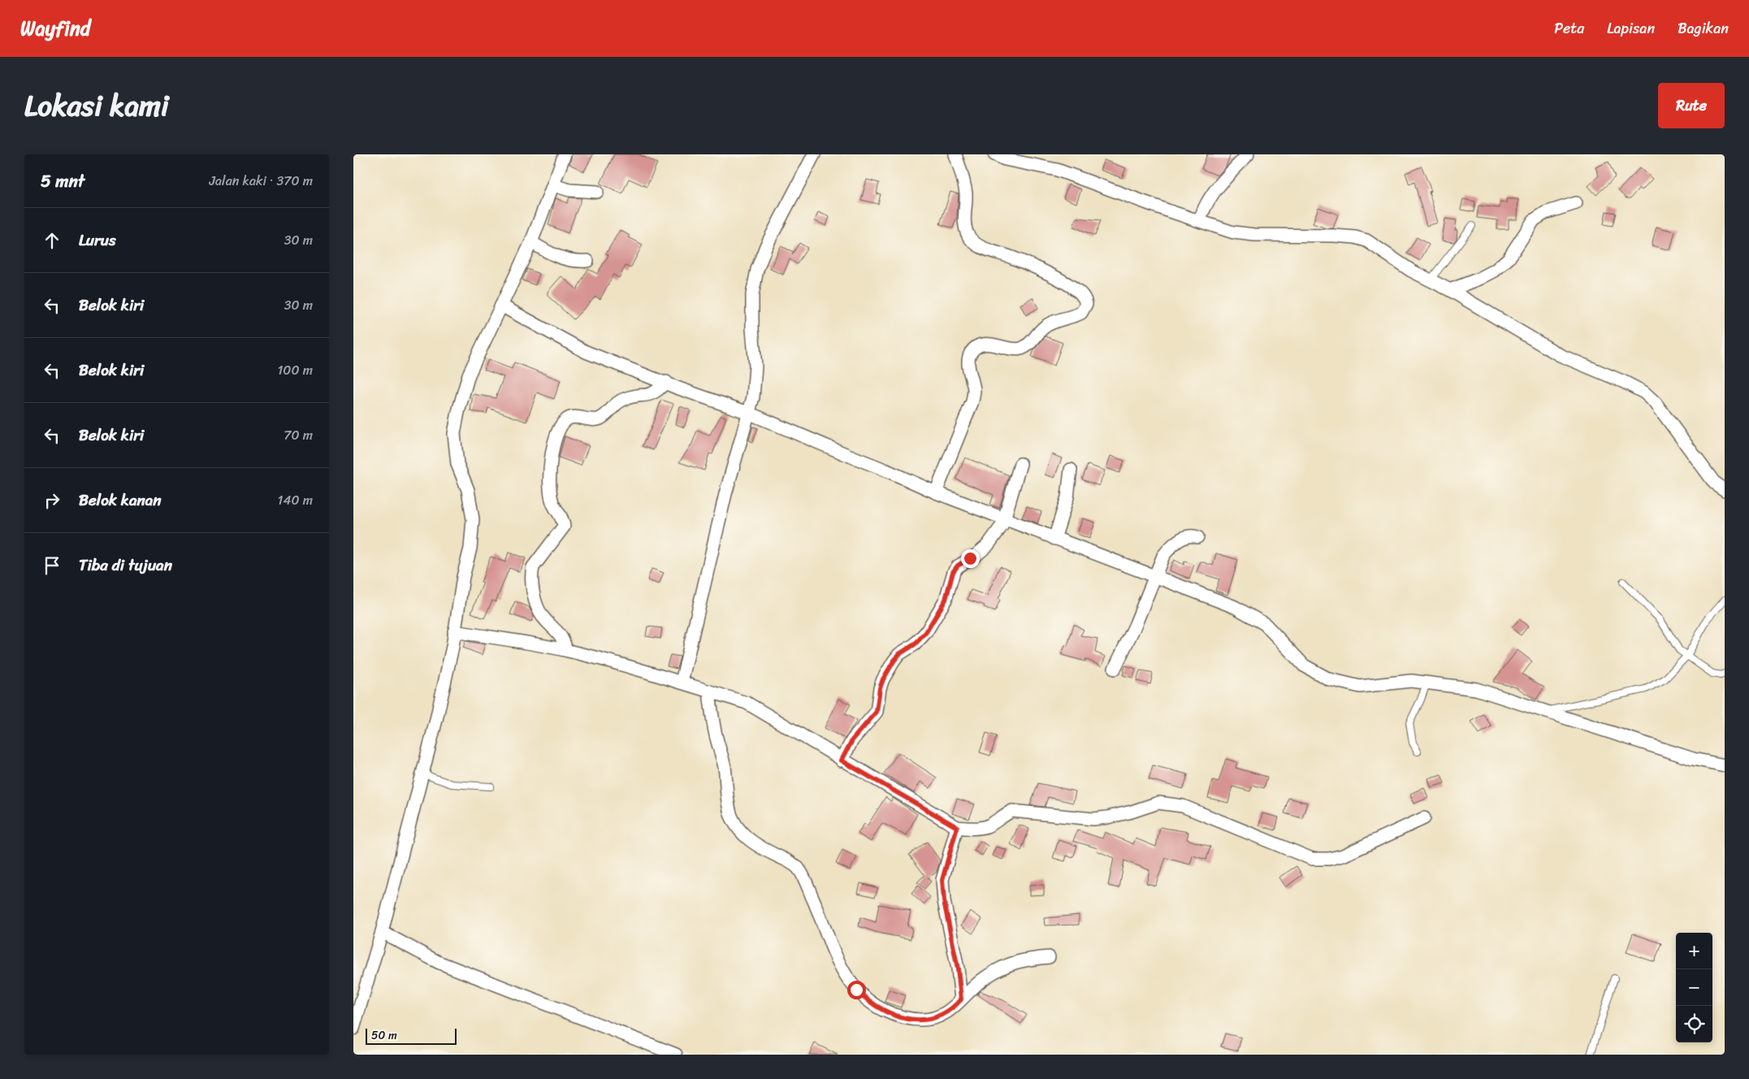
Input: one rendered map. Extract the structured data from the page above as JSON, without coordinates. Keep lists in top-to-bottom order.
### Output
{
  "scale_bar": "50 m",
  "page": {
    "header": "Wayfind",
    "nav": ["Peta", "Lapisan", "Bagikan"],
    "title": "Lokasi kami",
    "buttons": "Rute",
    "heading": ["5 mnt", "Jalan kaki · 370 m"],
    "list": [
      ["Lurus", "30 m"],
      ["Belok kiri", "30 m"],
      ["Belok kiri", "100 m"],
      ["Belok kiri", "70 m"],
      ["Belok kanan", "140 m"],
      "Tiba di tujuan"
    ],
    "map_buttons": ["+", "−"],
    "scale": "50 m"
  }
}
